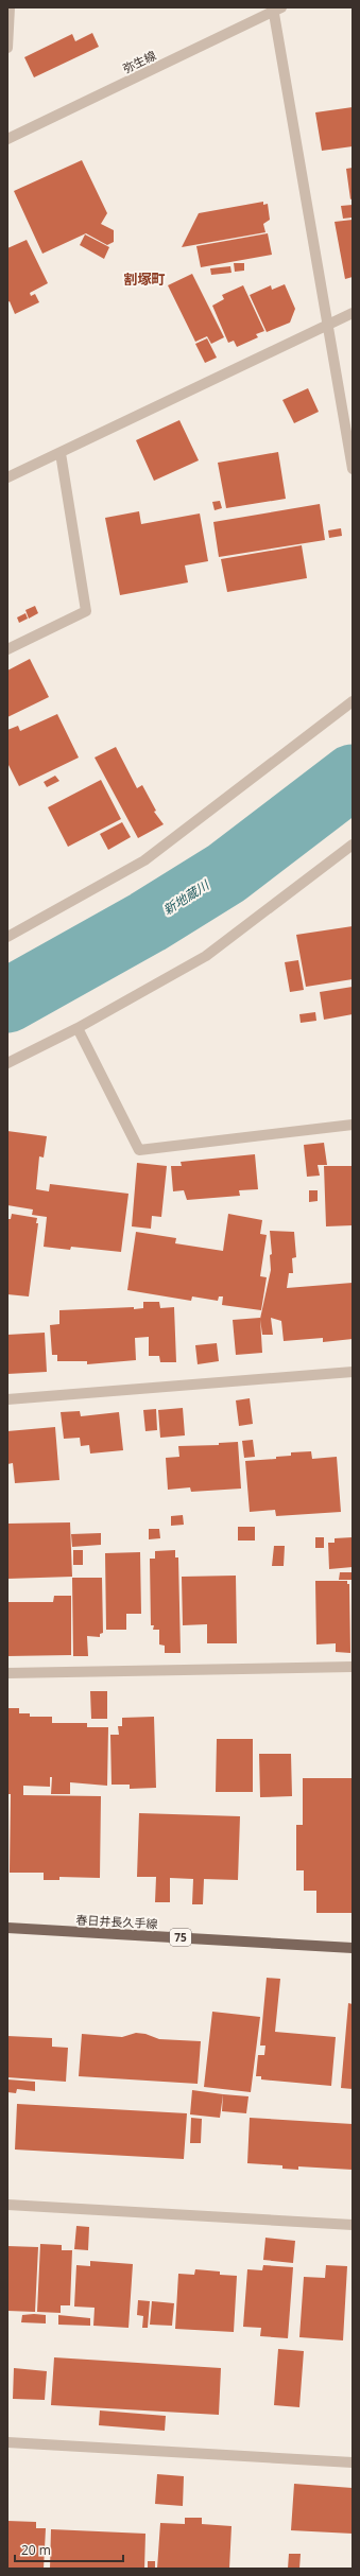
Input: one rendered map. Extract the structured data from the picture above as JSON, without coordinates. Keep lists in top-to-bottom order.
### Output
{
  "streets": {
    "main road": ["春日井長久手線", "75"],
    "street": ["弥生線"]
  },
  "districts": ["割塚町"],
  "water": ["新地蔵川"],
  "scale_bar": "20 m"
}
